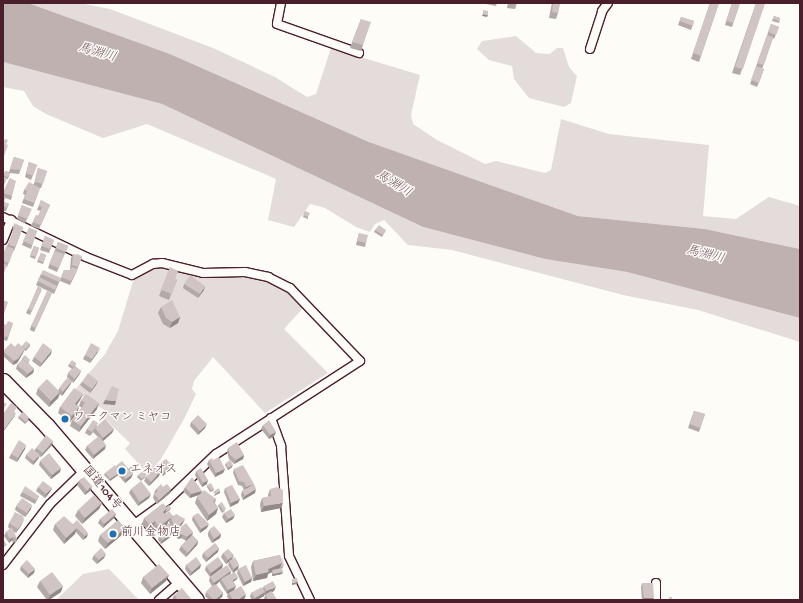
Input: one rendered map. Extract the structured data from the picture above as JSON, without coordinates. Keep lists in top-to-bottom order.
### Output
{
  "streets": {
    "highway": ["国道104号"]
  },
  "water": ["馬淵川"],
  "places": ["ワークマン ミヤコ", "エネオス", "前川金物店"]
}
